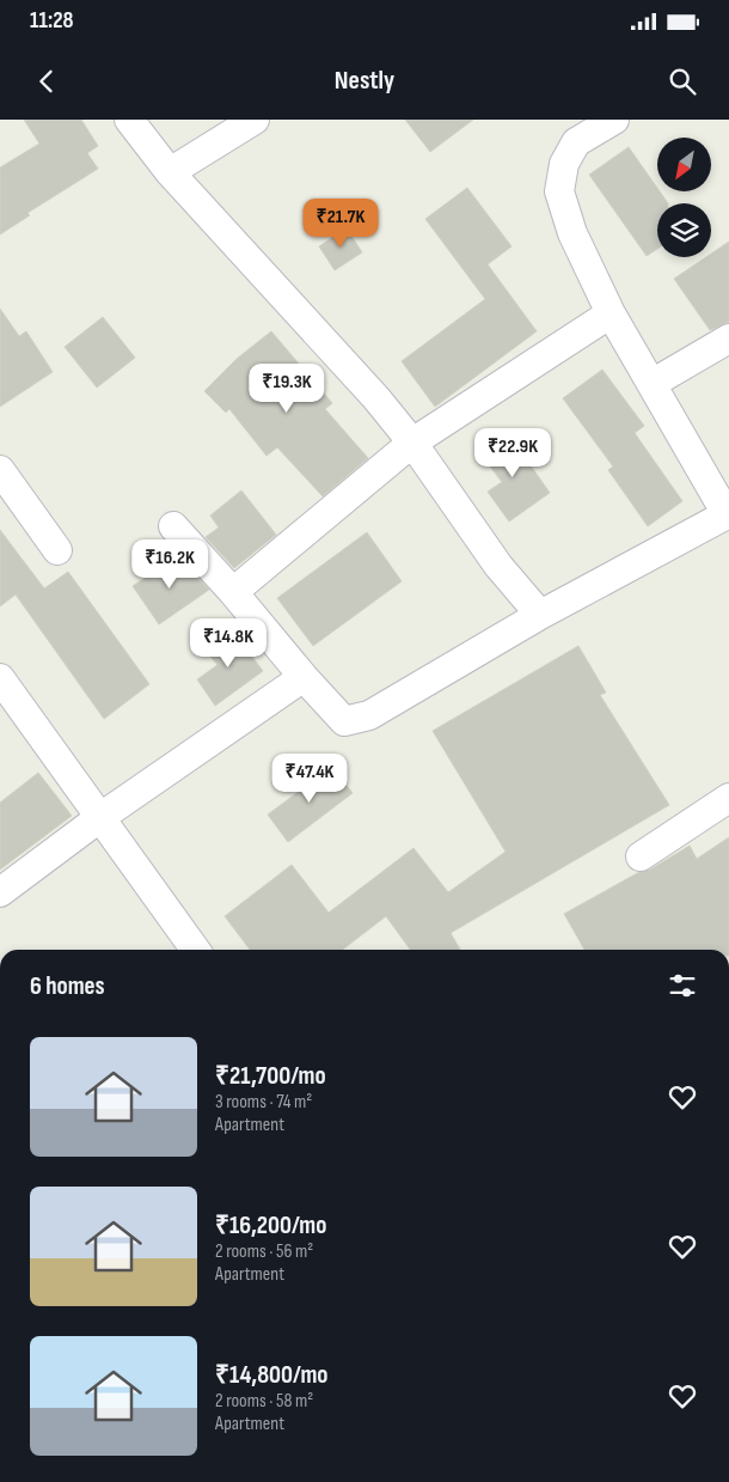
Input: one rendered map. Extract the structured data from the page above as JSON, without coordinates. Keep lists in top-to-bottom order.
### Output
{
  "north": "bottom left",
  "page": {
    "status": "11:28",
    "header": "Nestly",
    "price": [
      "₹21.7K",
      "₹19.3K",
      "₹22.9K",
      "₹16.2K",
      "₹14.8K",
      "₹47.4K"
    ],
    "heading": "6 homes",
    "list": [
      {
        "name": "₹21,700/mo",
        "note": "3 rooms · 74 m² · Apartment"
      },
      {
        "name": "₹16,200/mo",
        "note": "2 rooms · 56 m² · Apartment"
      },
      {
        "name": "₹14,800/mo",
        "note": "2 rooms · 58 m² · Apartment"
      }
    ]
  }
}
